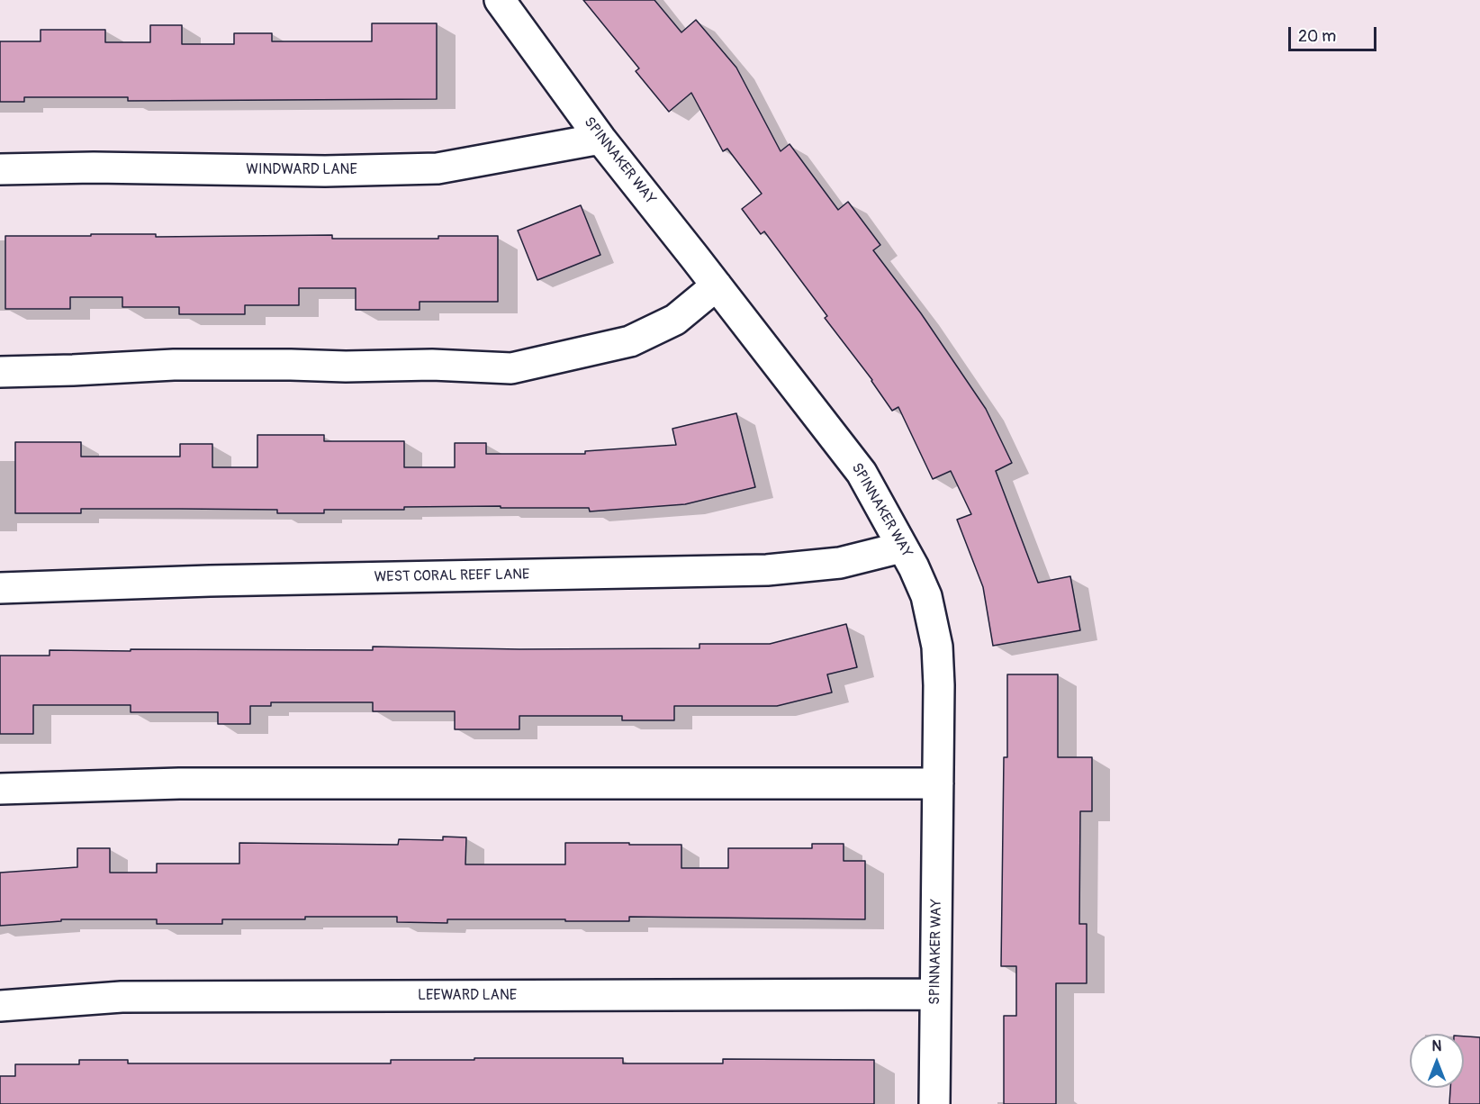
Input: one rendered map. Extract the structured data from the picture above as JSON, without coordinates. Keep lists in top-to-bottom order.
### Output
{
  "streets": {
    "street": [
      "SPINNAKER WAY",
      "WINDWARD LANE",
      "WEST CORAL REEF LANE",
      "LEEWARD LANE"
    ]
  },
  "crossings": [
    ["SPINNAKER WAY", "WINDWARD LANE"],
    ["SPINNAKER WAY", "WEST CORAL REEF LANE"],
    ["SPINNAKER WAY", "LEEWARD LANE"]
  ],
  "scale_bar": "20 m",
  "north": "top"
}
